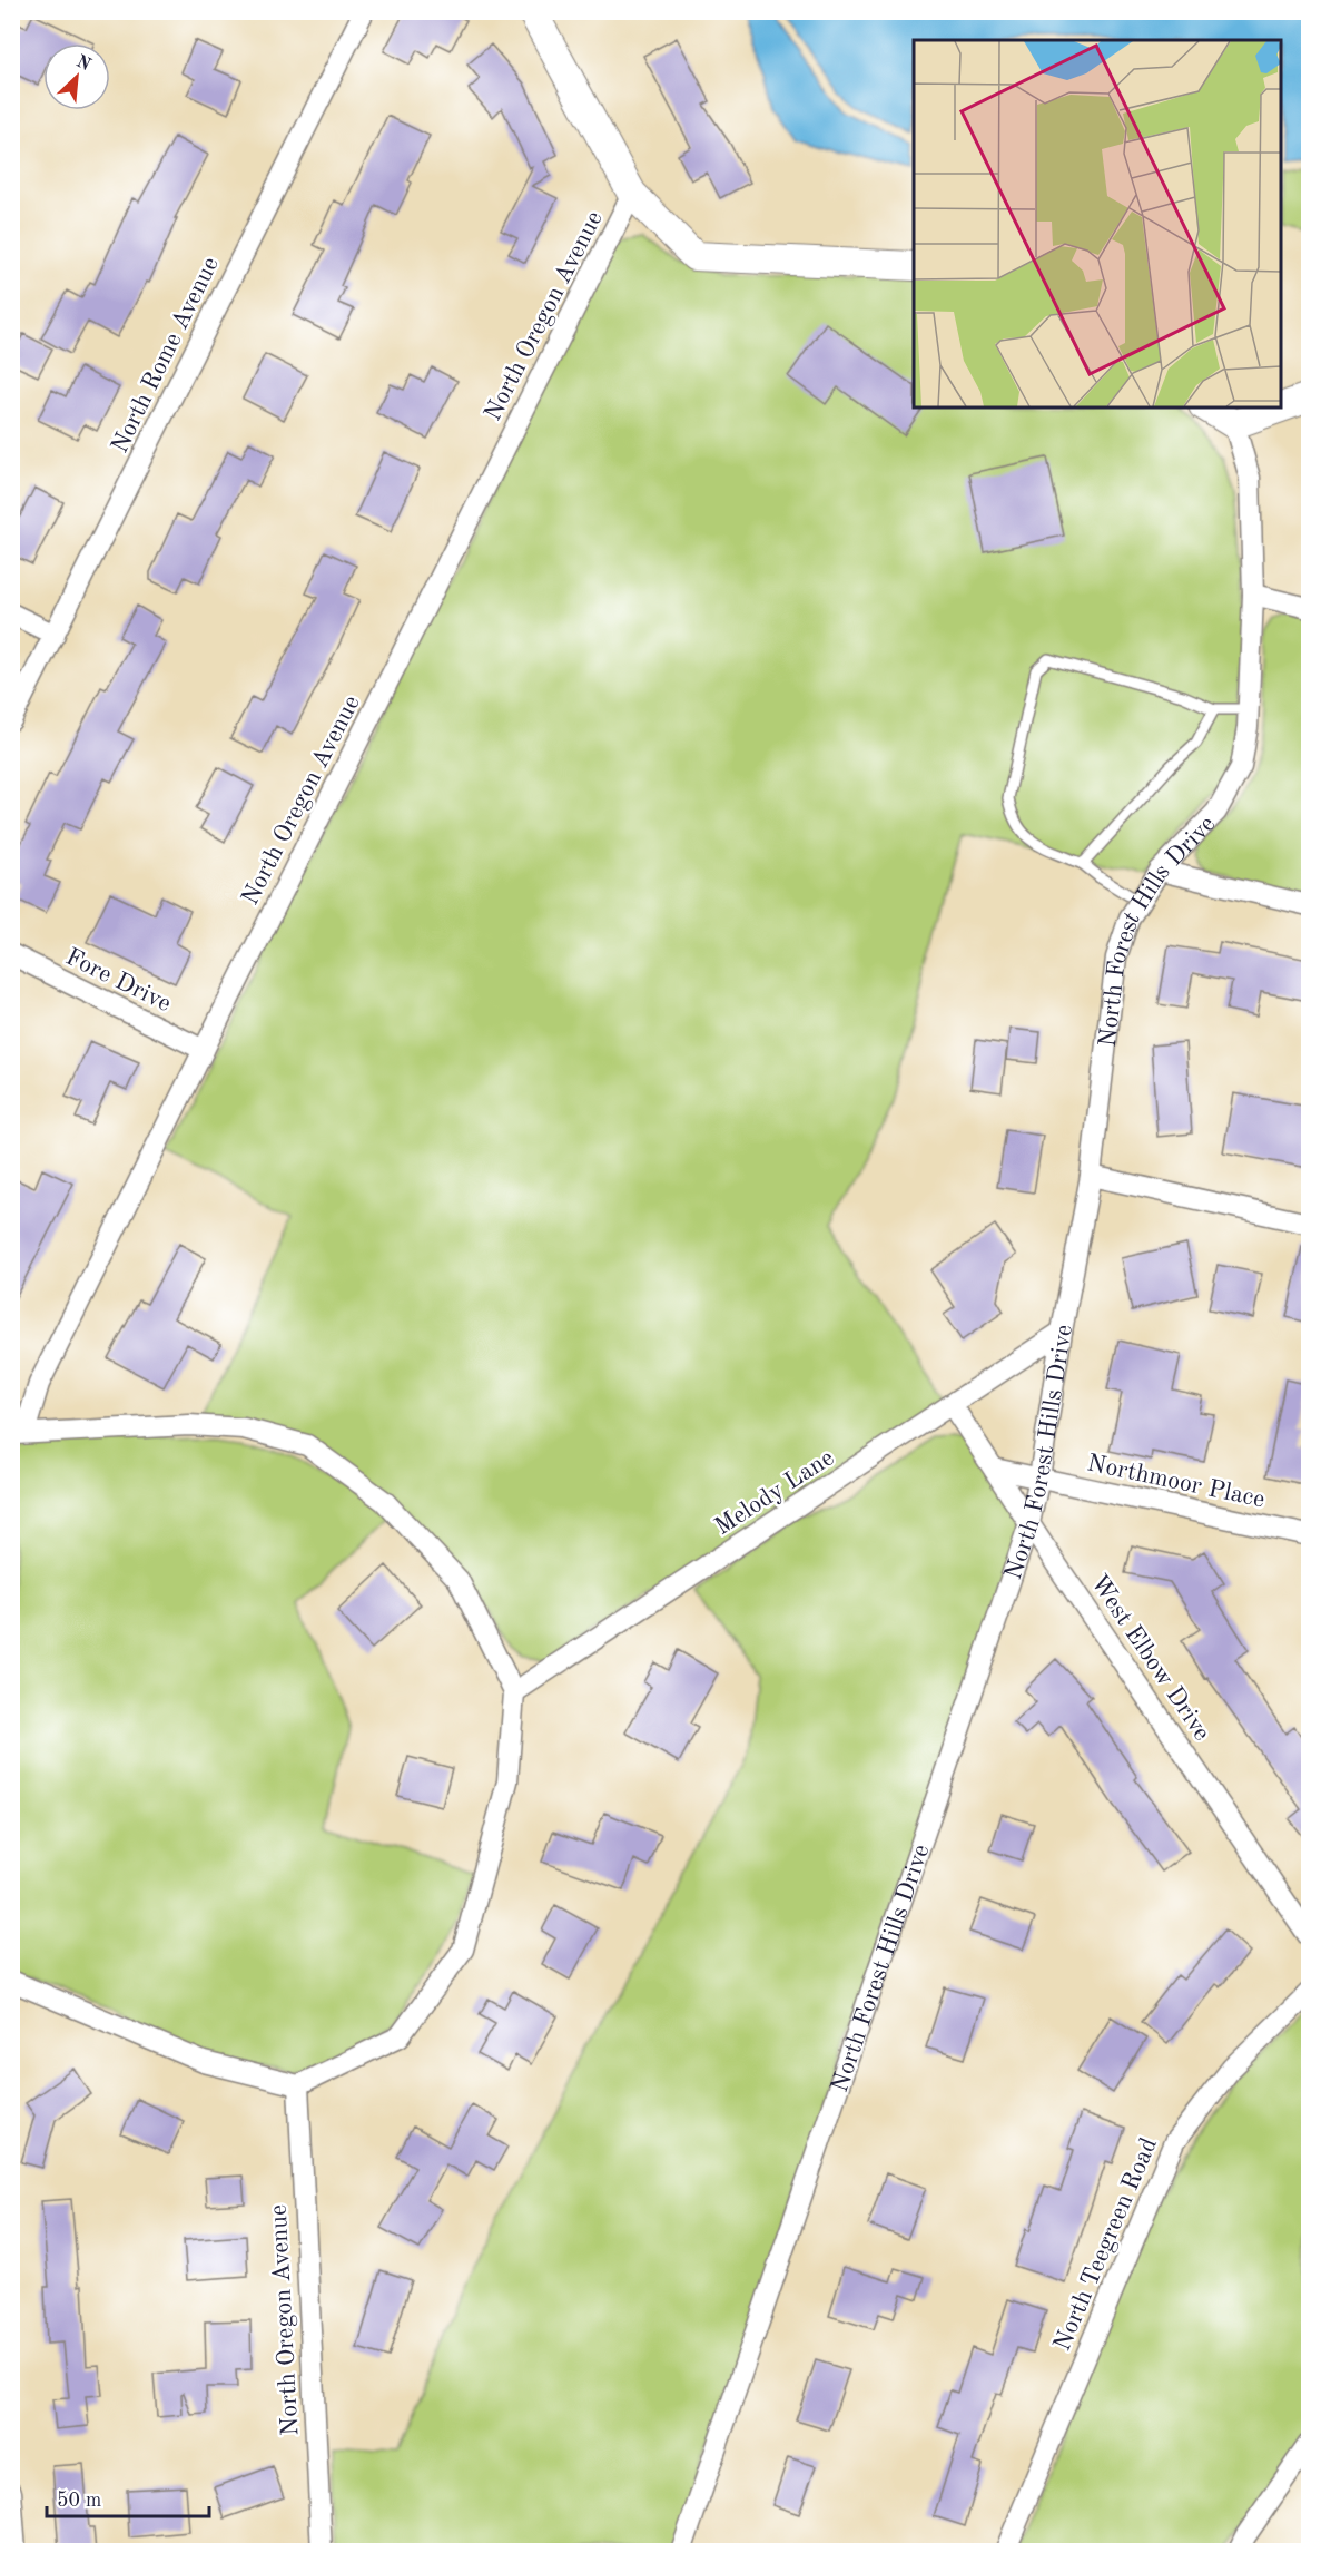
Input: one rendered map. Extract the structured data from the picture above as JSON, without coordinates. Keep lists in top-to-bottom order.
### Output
{
  "streets": {
    "street": [
      "North Oregon Avenue",
      "North Rome Avenue",
      "North Forest Hills Drive",
      "Fore Drive",
      "Northmoor Place",
      "Melody Lane",
      "West Elbow Drive",
      "North Teegreen Road"
    ]
  },
  "crossings": [
    ["North Oregon Avenue", "Fore Drive"],
    ["North Forest Hills Drive", "Northmoor Place"],
    ["North Forest Hills Drive", "Melody Lane"],
    ["North Forest Hills Drive", "West Elbow Drive"],
    ["Northmoor Place", "West Elbow Drive"],
    ["Melody Lane", "West Elbow Drive"]
  ],
  "scale_bar": "50 m",
  "north": "top right"
}
